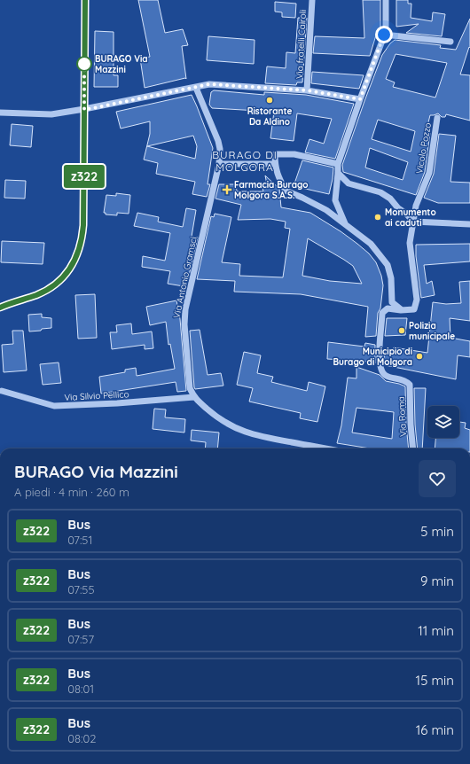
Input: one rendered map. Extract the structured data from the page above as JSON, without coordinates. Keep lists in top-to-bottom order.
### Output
{
  "streets": {
    "street": [
      "Via fratelli Cairoli",
      "Vicolo Pozzo",
      "Via Antonio Gramsci",
      "Via Silvio Pellico",
      "Via Roma"
    ]
  },
  "crossings": [
    ["Vicolo Pozzo", "Via Roma"],
    ["Via Antonio Gramsci", "Via Silvio Pellico"]
  ],
  "districts": ["BURAGO DI MOLGORA"],
  "places": {
    "other": [
      "BURAGO Via Mazzini",
      "Ristorante Da Aldino",
      "Monumento ai caduti",
      "Polizia municipale",
      "Municipio di Burago di Molgora"
    ],
    "health": ["Farmacia Burago Molgora S.A.S."]
  },
  "lines": ["bus line z322"],
  "page": {
    "on_map": "z322",
    "heading": ["BURAGO Via Mazzini", "A piedi · 4 min · 260 m"],
    "list": [
      {
        "mark": "z322",
        "name": "Bus",
        "note": "07:51",
        "value": "5 min"
      },
      {
        "mark": "z322",
        "name": "Bus",
        "note": "07:55",
        "value": "9 min"
      },
      {
        "mark": "z322",
        "name": "Bus",
        "note": "07:57",
        "value": "11 min"
      },
      {
        "mark": "z322",
        "name": "Bus",
        "note": "08:01",
        "value": "15 min"
      },
      {
        "mark": "z322",
        "name": "Bus",
        "note": "08:02",
        "value": "16 min"
      }
    ]
  }
}
